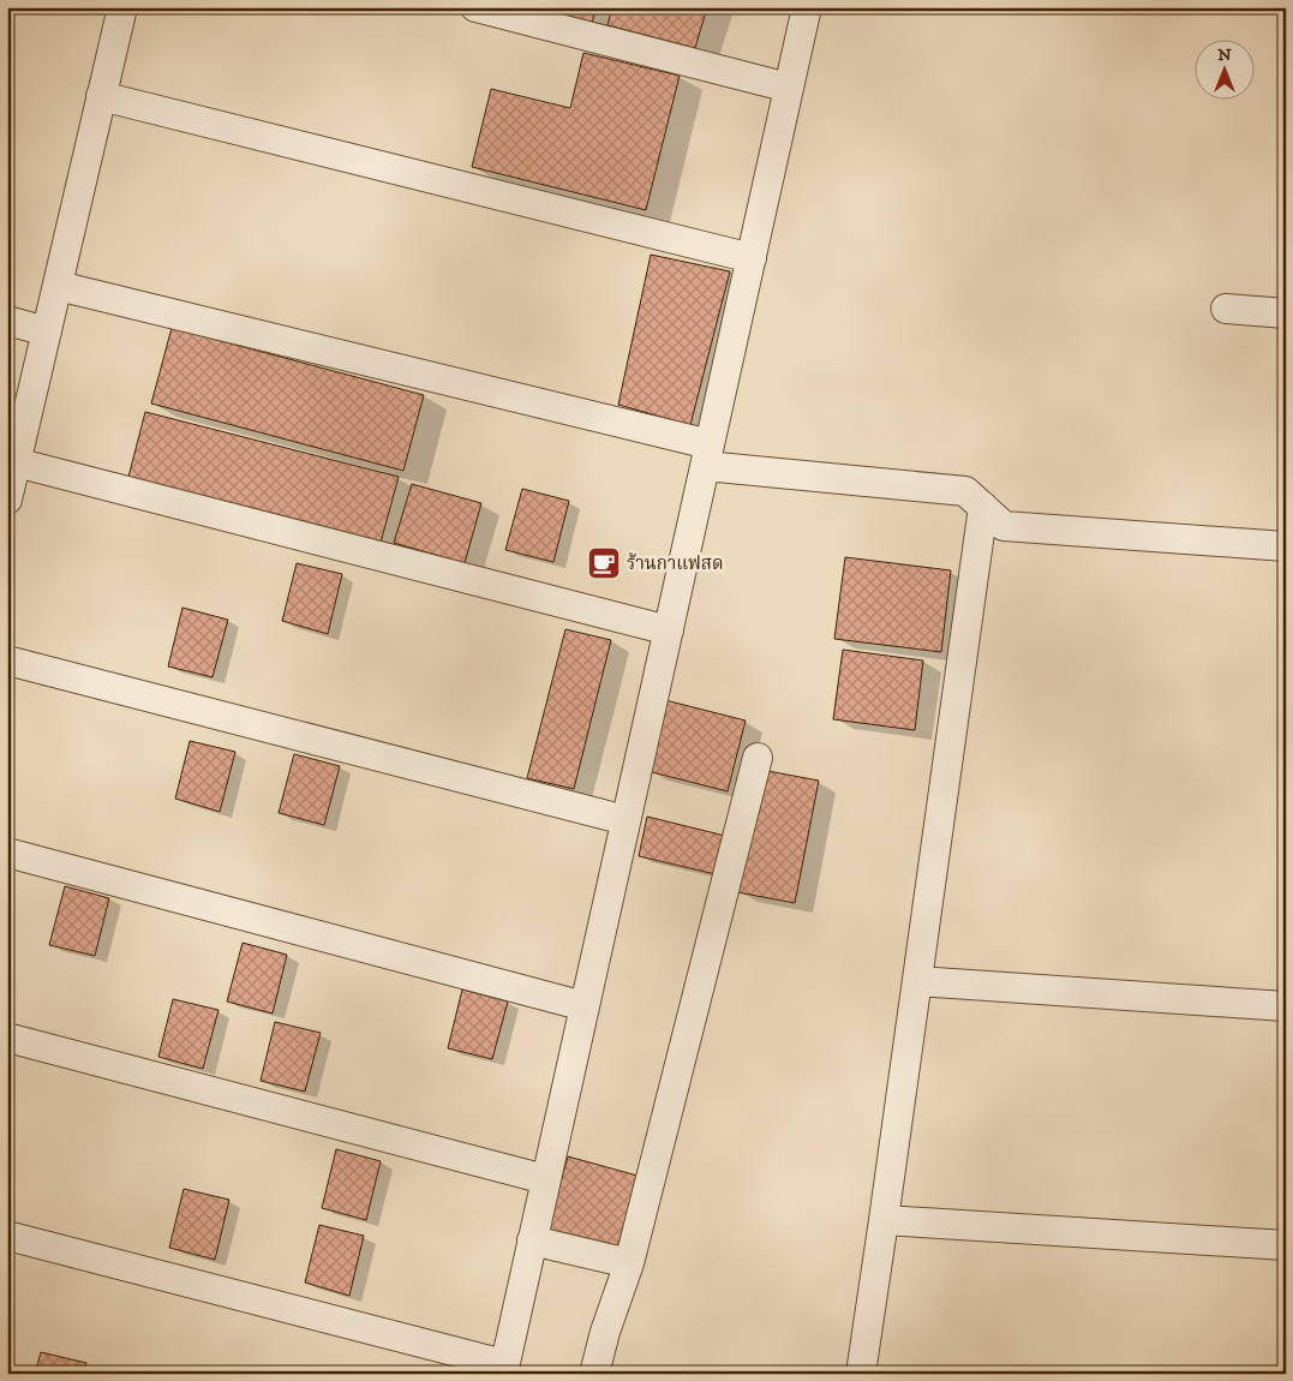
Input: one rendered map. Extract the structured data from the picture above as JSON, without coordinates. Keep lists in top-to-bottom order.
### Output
{
  "places": {
    "cafe": ["ร้านกาแฟสด"]
  },
  "north": "top"
}
